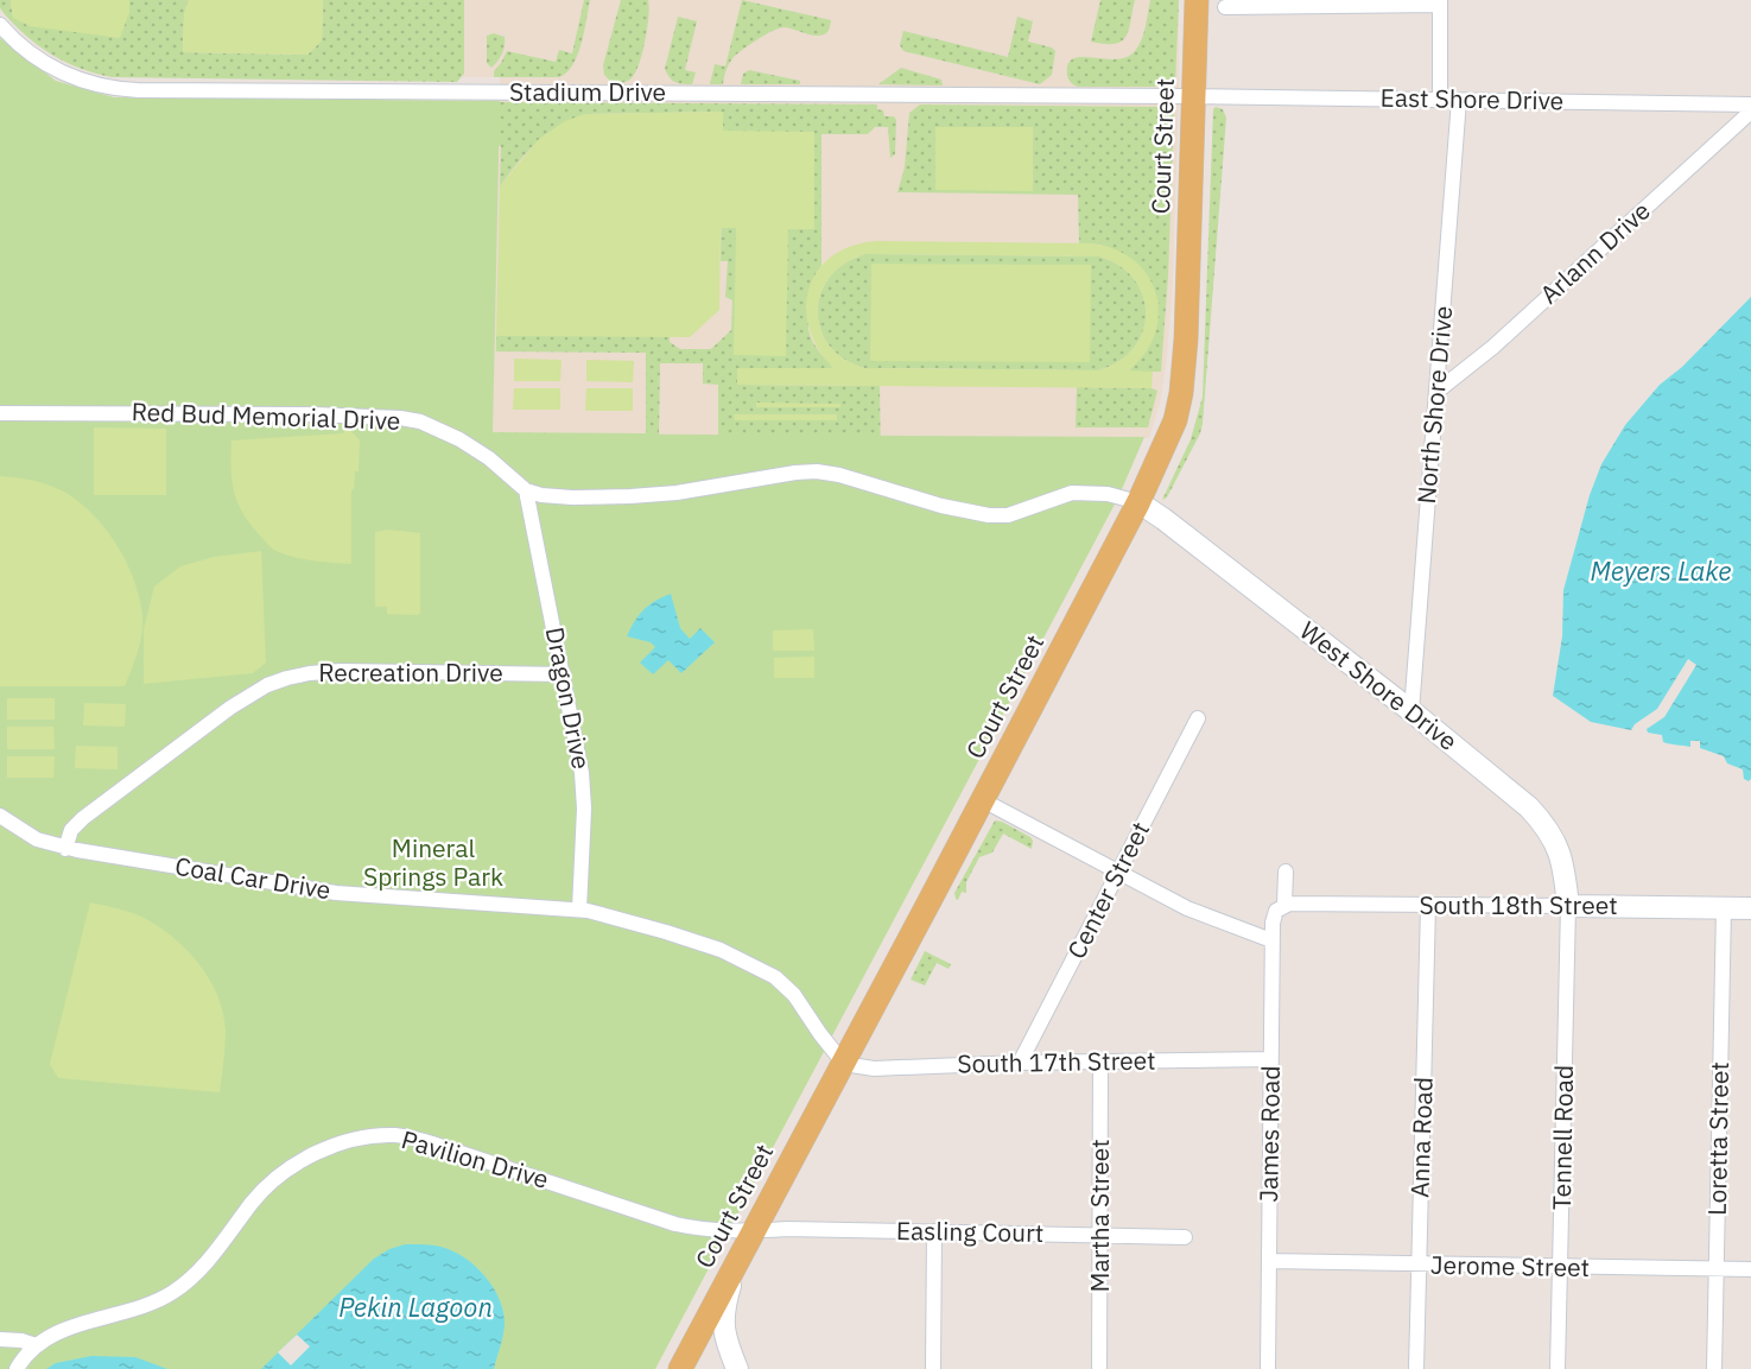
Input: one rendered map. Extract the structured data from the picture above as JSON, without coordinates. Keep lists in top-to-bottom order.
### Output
{
  "streets": {
    "main road": ["Court Street"],
    "street": [
      "Stadium Drive",
      "East Shore Drive",
      "Arlann Drive",
      "North Shore Drive",
      "Red Bud Memorial Drive",
      "Recreation Drive",
      "West Shore Drive",
      "Dragon Drive",
      "Coal Car Drive",
      "Center Street",
      "South 18th Street",
      "South 17th Street",
      "James Road",
      "Anna Road",
      "Tennell Road",
      "Loretta Street",
      "Pavilion Drive",
      "Martha Street",
      "Easling Court",
      "Jerome Street"
    ]
  },
  "crossings": [
    ["Stadium Drive", "East Shore Drive"],
    ["Stadium Drive", "Court Street"],
    ["East Shore Drive", "Court Street"],
    ["East Shore Drive", "North Shore Drive"],
    ["Court Street", "West Shore Drive"],
    ["Court Street", "Coal Car Drive"],
    ["Court Street", "South 17th Street"],
    ["Court Street", "Pavilion Drive"],
    ["Court Street", "Easling Court"],
    ["Arlann Drive", "North Shore Drive"],
    ["North Shore Drive", "West Shore Drive"],
    ["Red Bud Memorial Drive", "Dragon Drive"],
    ["Recreation Drive", "Dragon Drive"],
    ["Recreation Drive", "Coal Car Drive"],
    ["West Shore Drive", "South 18th Street"],
    ["West Shore Drive", "Tennell Road"],
    ["Dragon Drive", "Coal Car Drive"],
    ["Coal Car Drive", "South 17th Street"],
    ["Center Street", "South 17th Street"],
    ["South 18th Street", "James Road"],
    ["South 18th Street", "Anna Road"],
    ["South 18th Street", "Tennell Road"],
    ["South 18th Street", "Loretta Street"],
    ["South 17th Street", "James Road"],
    ["South 17th Street", "Martha Street"],
    ["James Road", "Jerome Street"],
    ["Anna Road", "Jerome Street"],
    ["Tennell Road", "Jerome Street"],
    ["Loretta Street", "Jerome Street"],
    ["Pavilion Drive", "Easling Court"],
    ["Martha Street", "Easling Court"]
  ],
  "water": ["Meyers Lake", "Pekin Lagoon"],
  "parks": ["Mineral Springs Park"]
}
